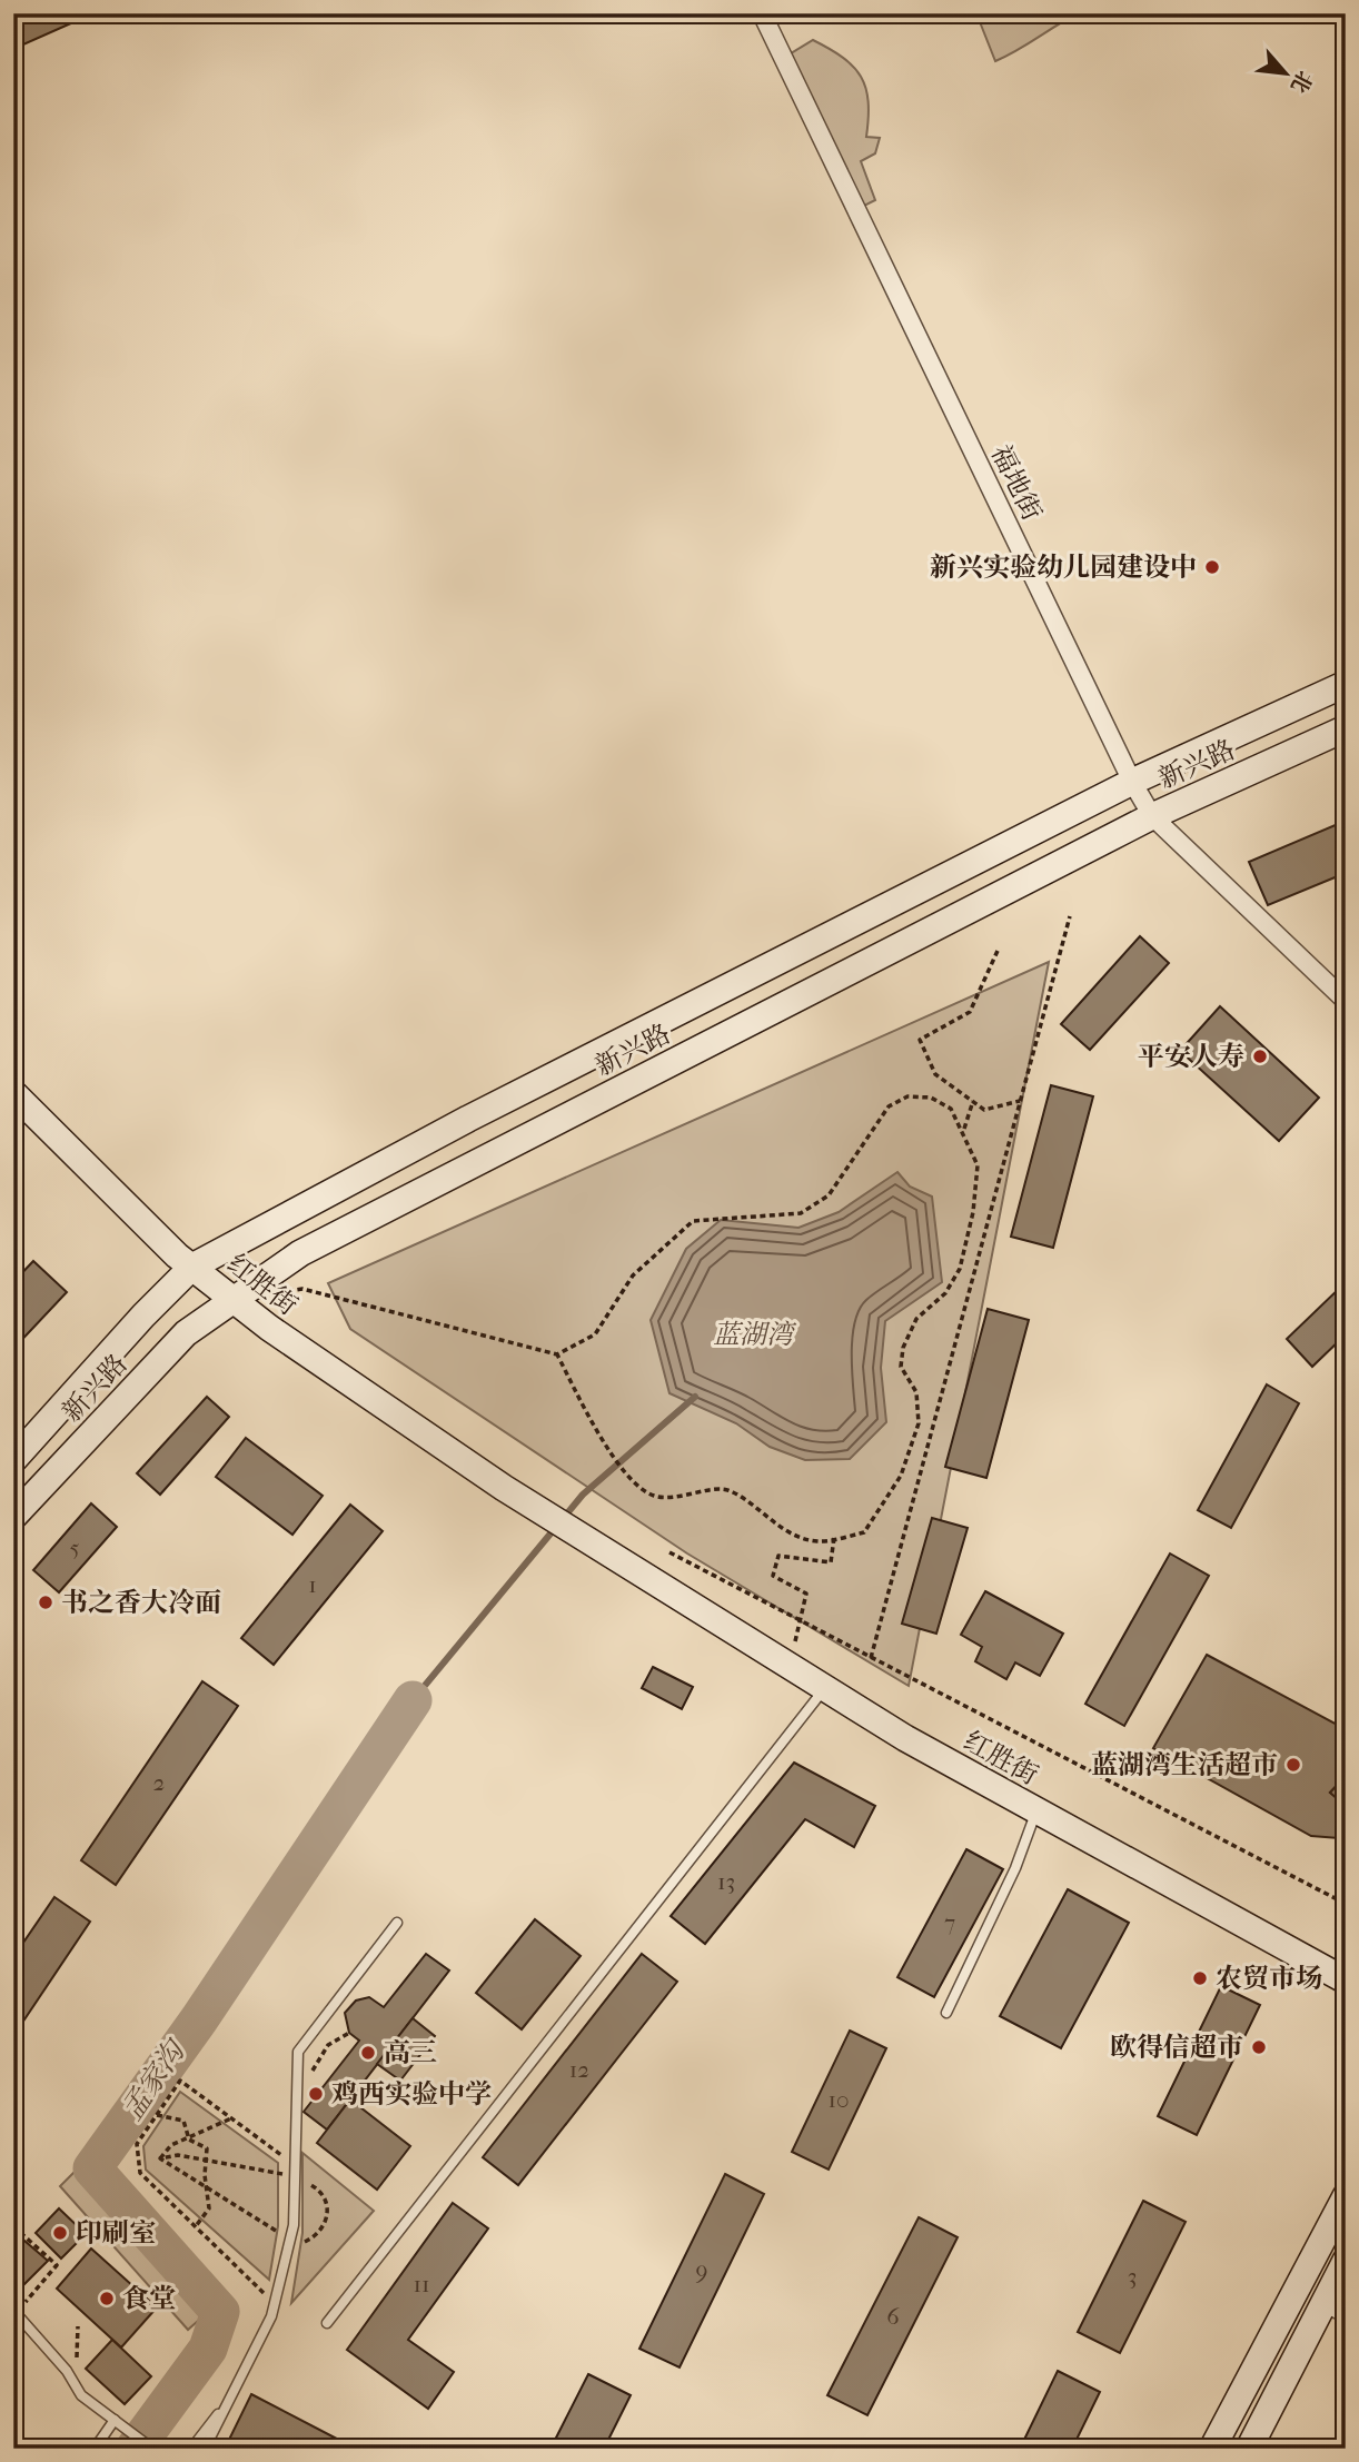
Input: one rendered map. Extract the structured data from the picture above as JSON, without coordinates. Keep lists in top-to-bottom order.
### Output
{
  "streets": {
    "main road": ["新兴路", "红胜街"],
    "street": ["福地街"]
  },
  "crossings": [
    ["福地街", "新兴路"],
    ["新兴路", "红胜街"]
  ],
  "water": ["孟家沟"],
  "parks": ["蓝湖湾"],
  "places": [
    "新兴实验幼儿园建设中",
    "平安人寿",
    "书之香大冷面",
    "蓝湖湾生活超市",
    "农贸市场",
    "欧得信超市",
    "高三",
    "鸡西实验中学",
    "印刷室",
    "食堂"
  ],
  "house_numbers": [
    "5",
    "1",
    "2",
    "13",
    "7",
    "12",
    "10",
    "9",
    "3",
    "11",
    "6"
  ],
  "north": "bottom right"
}
